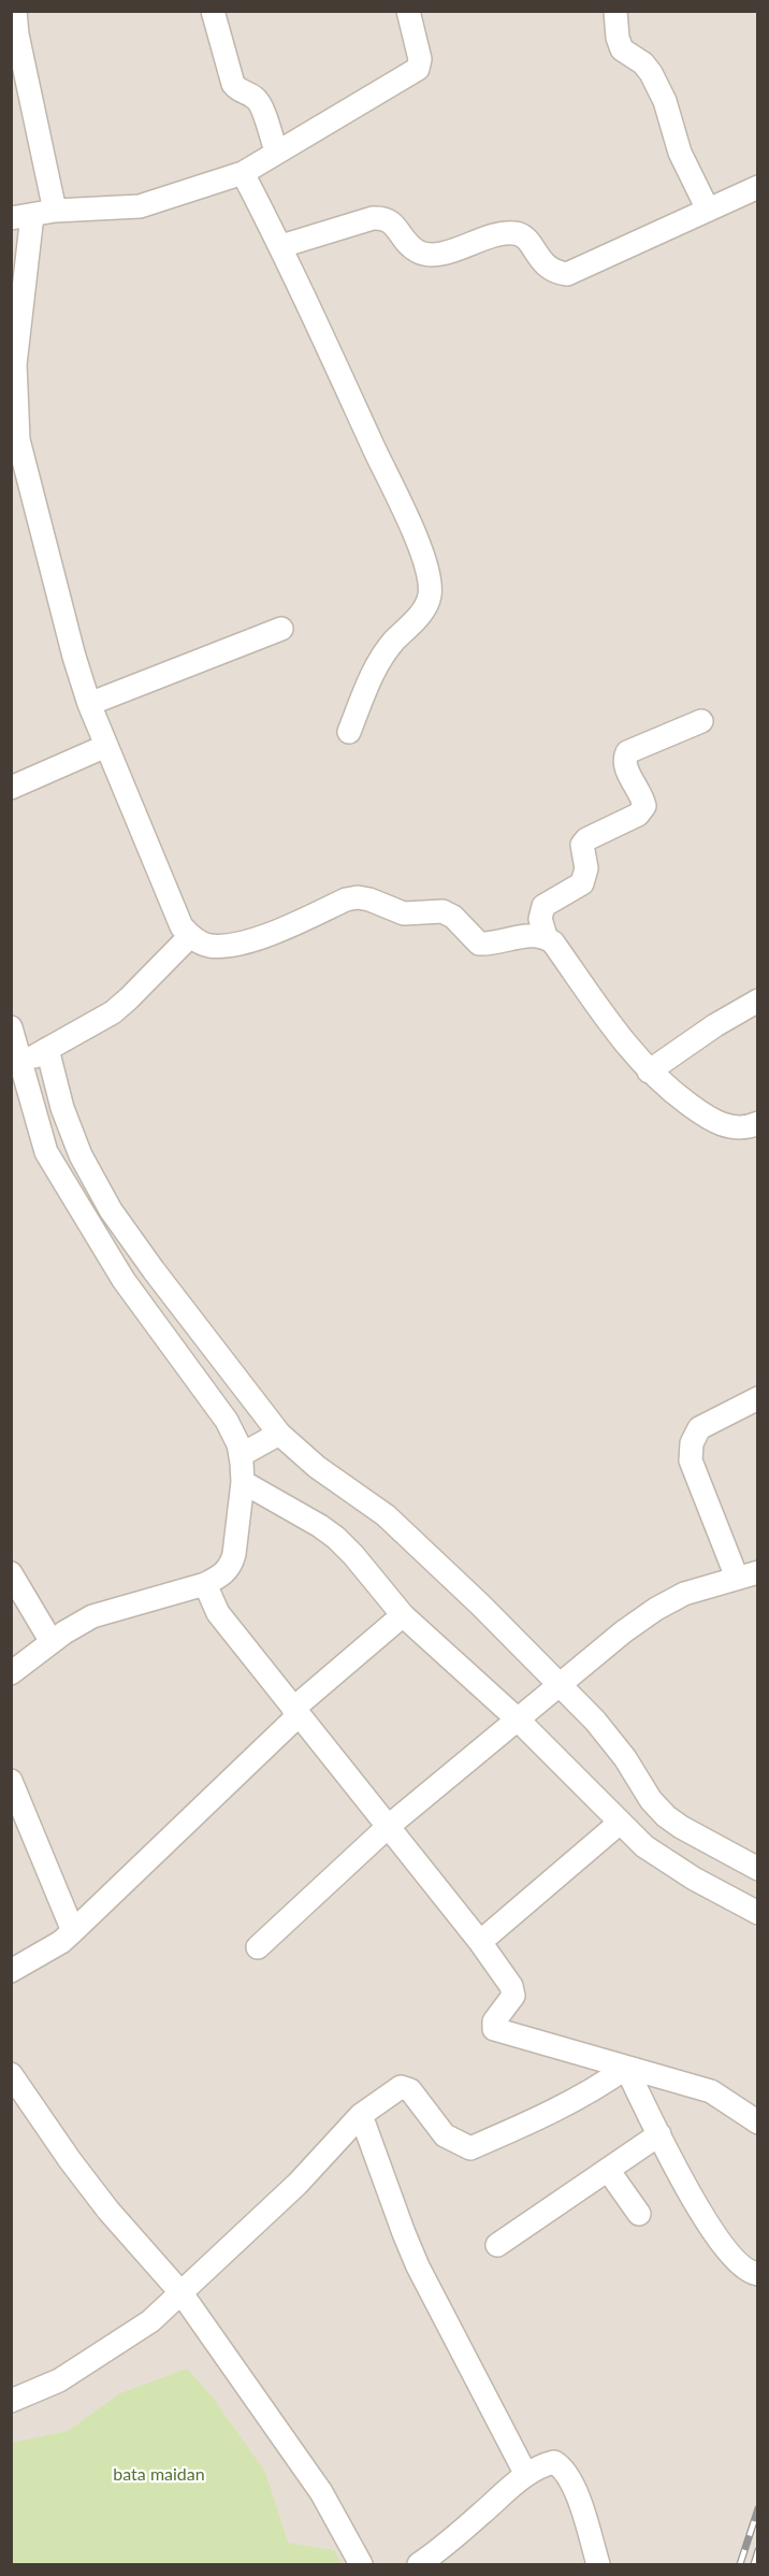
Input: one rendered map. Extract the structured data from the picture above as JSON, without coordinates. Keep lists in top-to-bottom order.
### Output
{
  "parks": ["bata maidan"]
}
